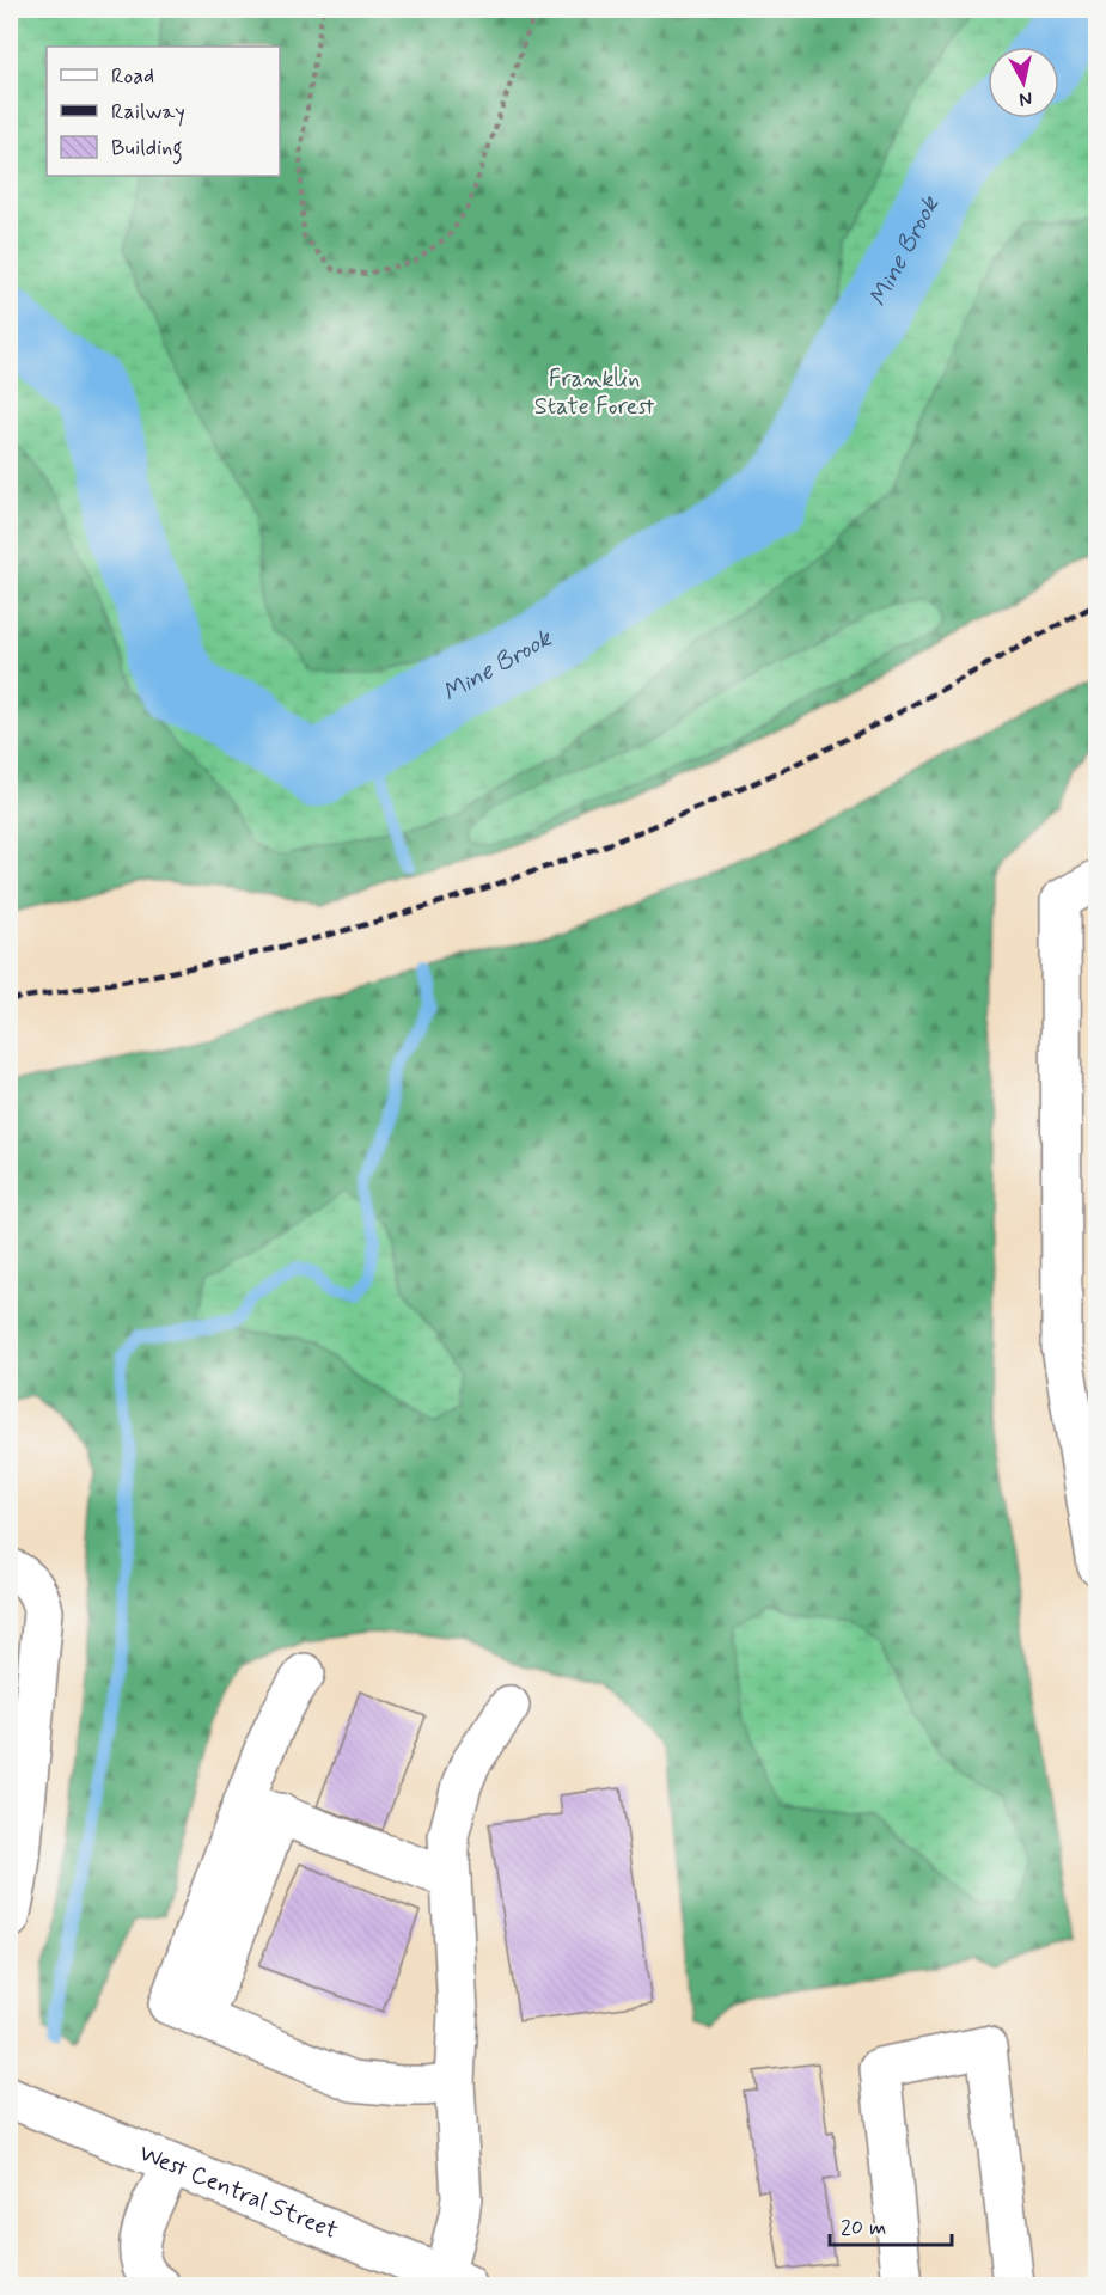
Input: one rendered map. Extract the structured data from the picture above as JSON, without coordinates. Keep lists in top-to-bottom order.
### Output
{
  "streets": {
    "main road": ["West Central Street"]
  },
  "water": ["Mine Brook"],
  "parks": ["Franklin State Forest"],
  "legend": ["Road", "Railway", "Building"],
  "scale_bar": "20 m",
  "north": "bottom"
}
